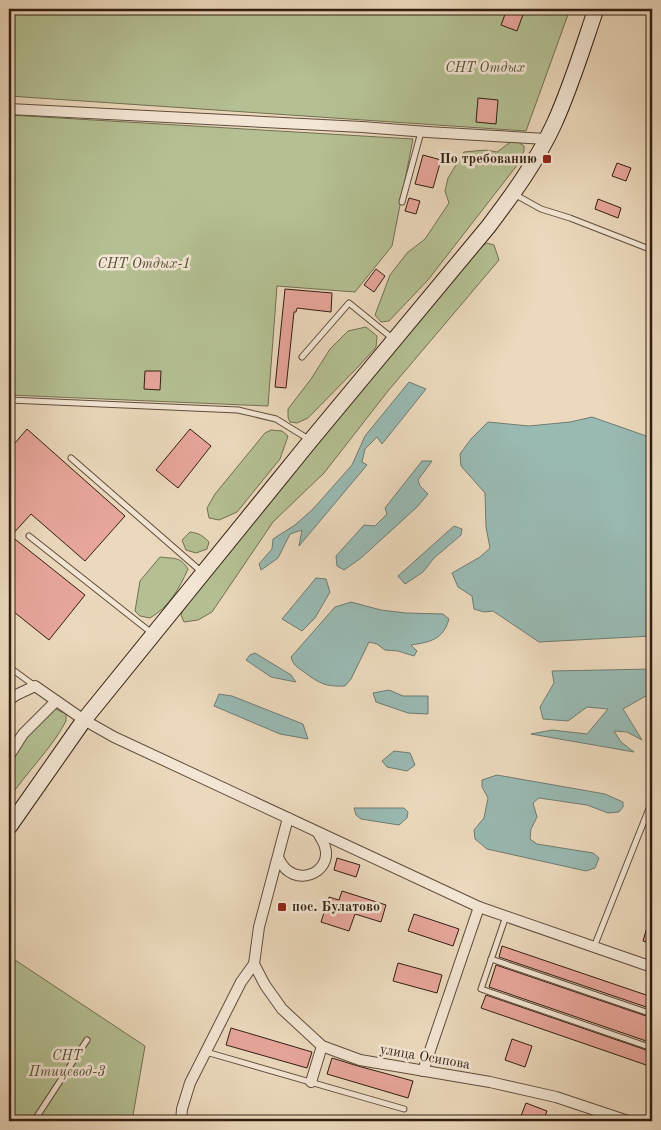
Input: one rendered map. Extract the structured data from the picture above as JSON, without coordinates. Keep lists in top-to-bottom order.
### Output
{
  "streets": {
    "street": ["улица Осипова"]
  },
  "parks": ["СНТ Отдых", "СНТ Отдых-1", "СНТ Птицевод-3"],
  "places": {
    "transit": ["По требованию", "пос. Булатово"]
  }
}
